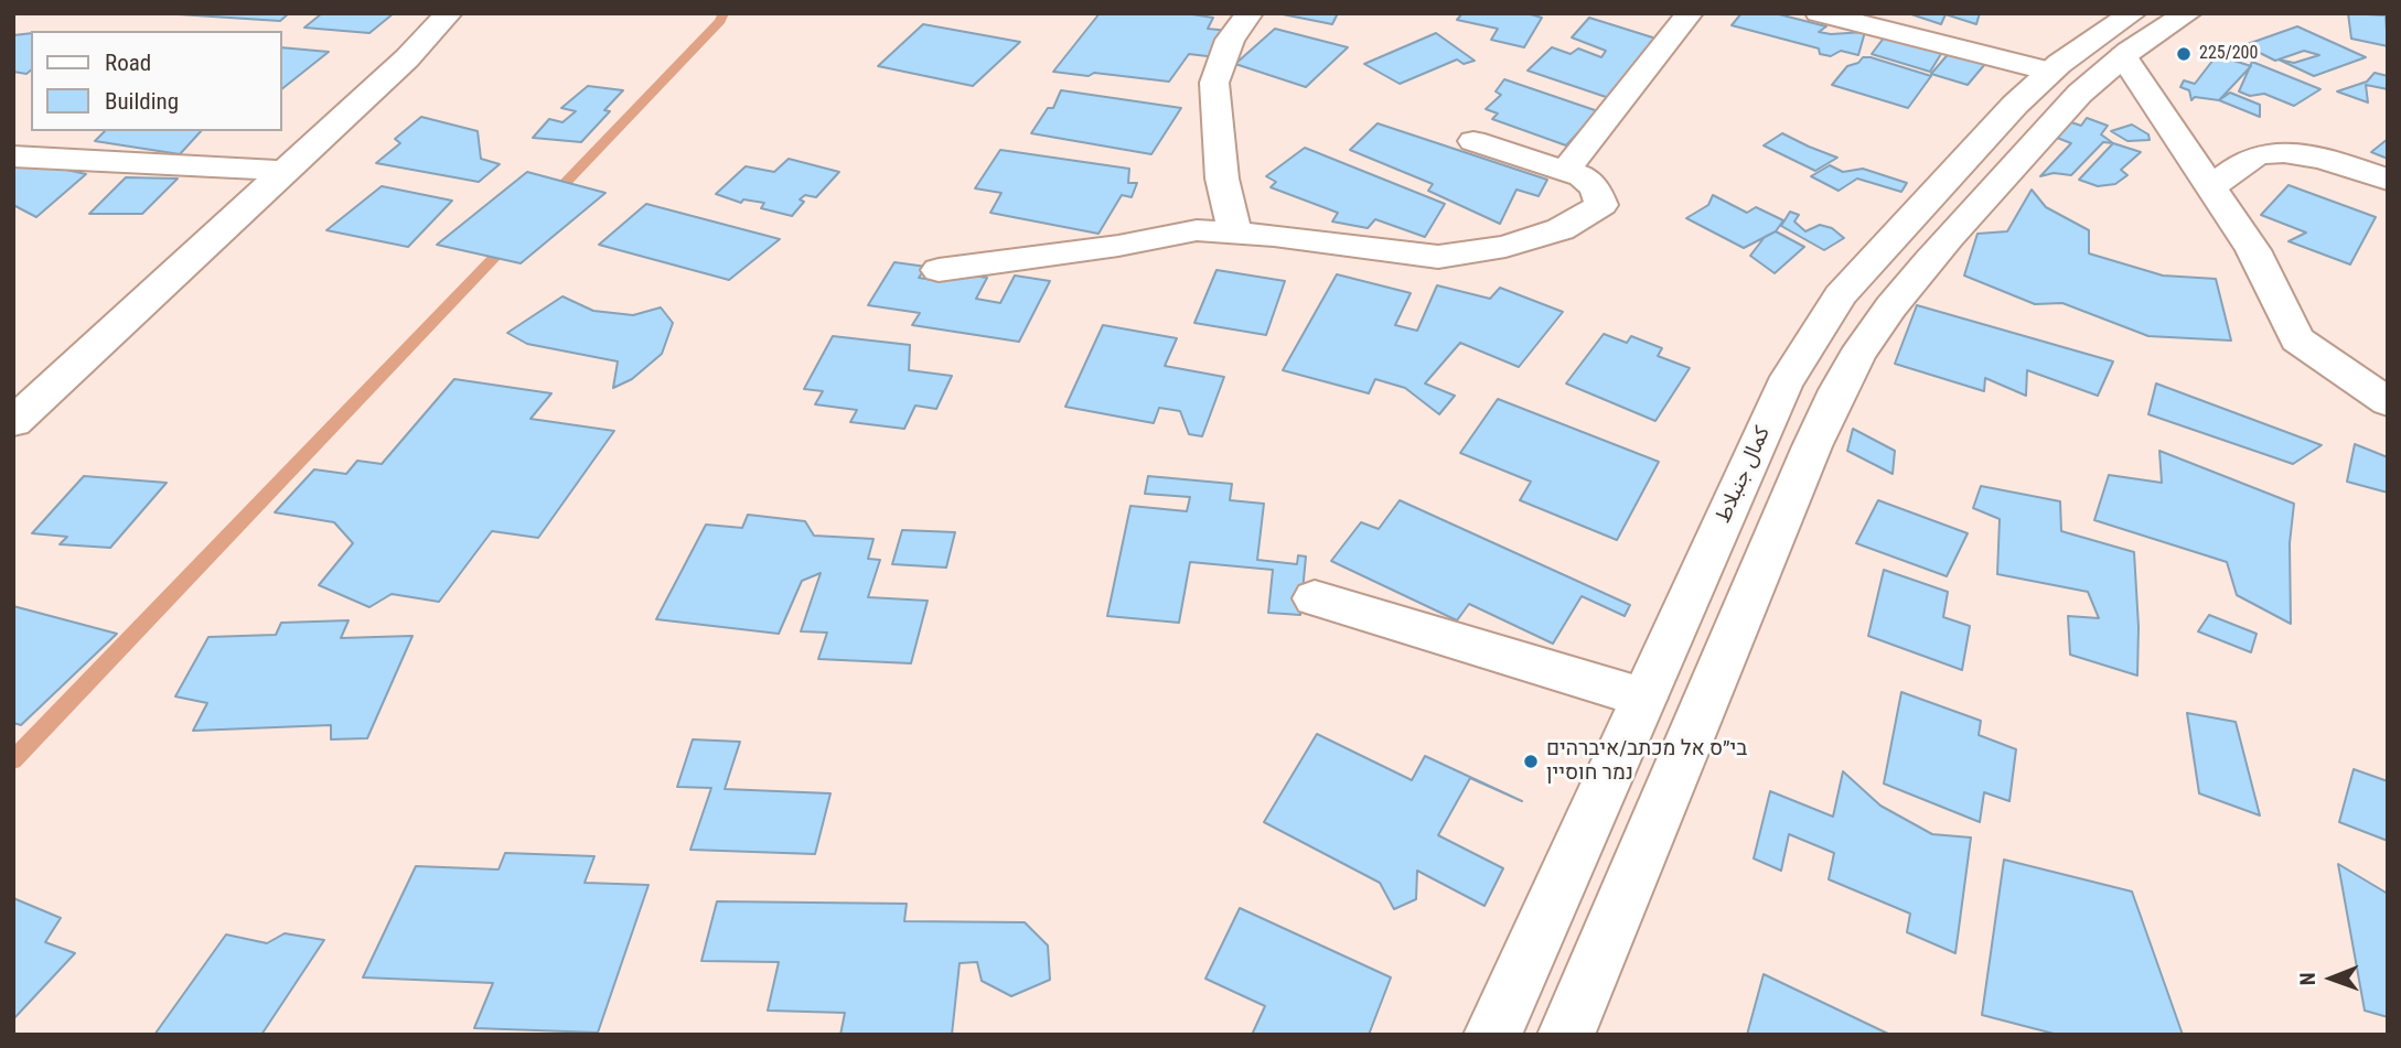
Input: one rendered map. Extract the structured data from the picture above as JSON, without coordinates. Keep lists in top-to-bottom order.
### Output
{
  "streets": {
    "street": ["كمال جنبلاط"]
  },
  "places": ["225/200", "בי״ס אל מכתב/איברהים נמר חוסיין"],
  "legend": ["Road", "Building"],
  "north": "left"
}
